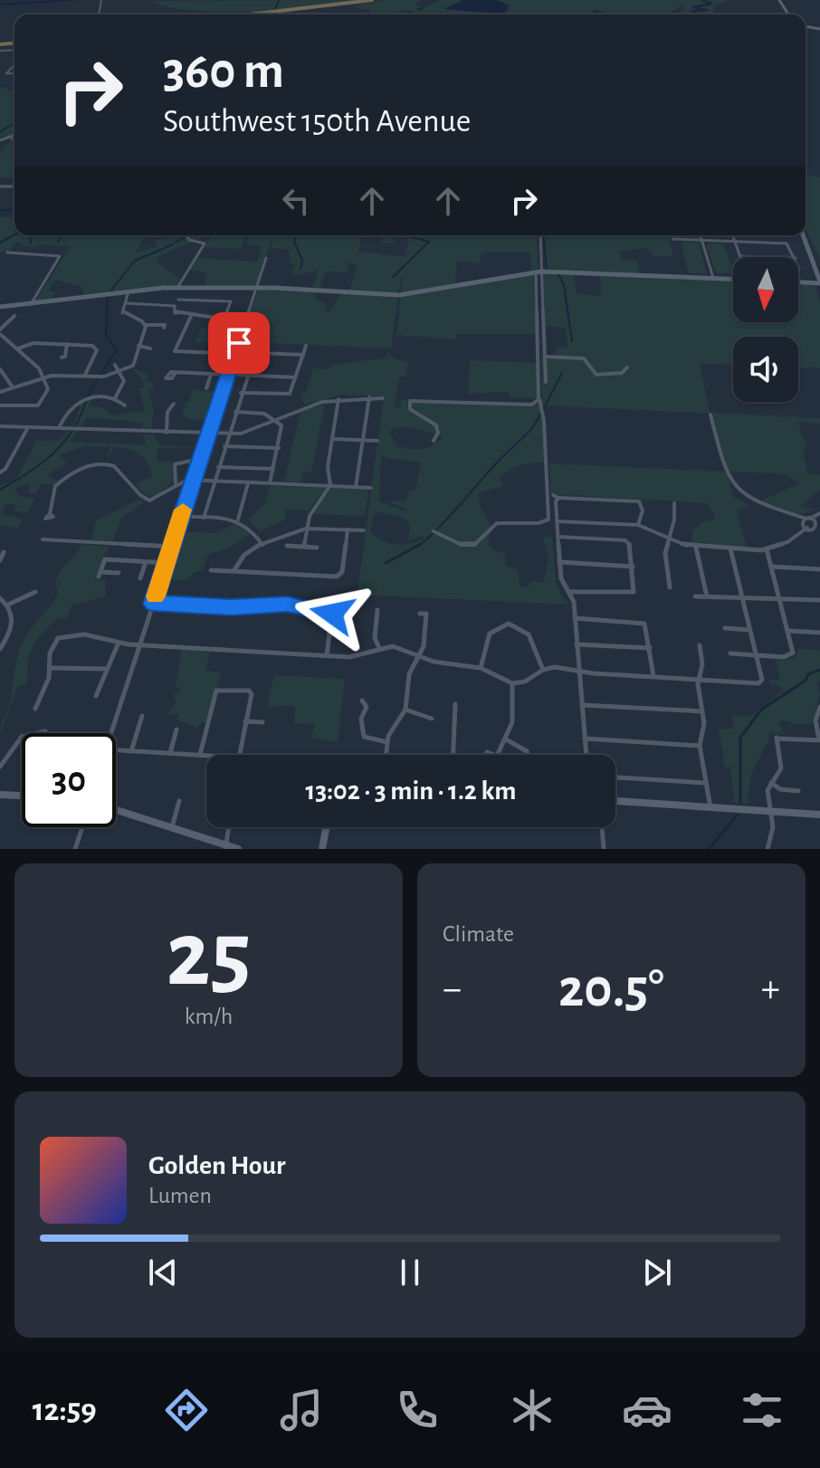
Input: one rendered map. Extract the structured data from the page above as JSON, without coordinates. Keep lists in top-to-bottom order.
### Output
{
  "north": "bottom",
  "page": {
    "turn": ["360 m", "Southwest 150th Avenue"],
    "limit": "30",
    "trip": "13:02 · 3 min · 1.2 km",
    "tile": [
      ["25", "km/h"],
      "Climate"
    ],
    "heat": ["−", "20.5°", "+"],
    "song": ["Golden Hour", "Lumen"],
    "tabs": "12:59"
  }
}
